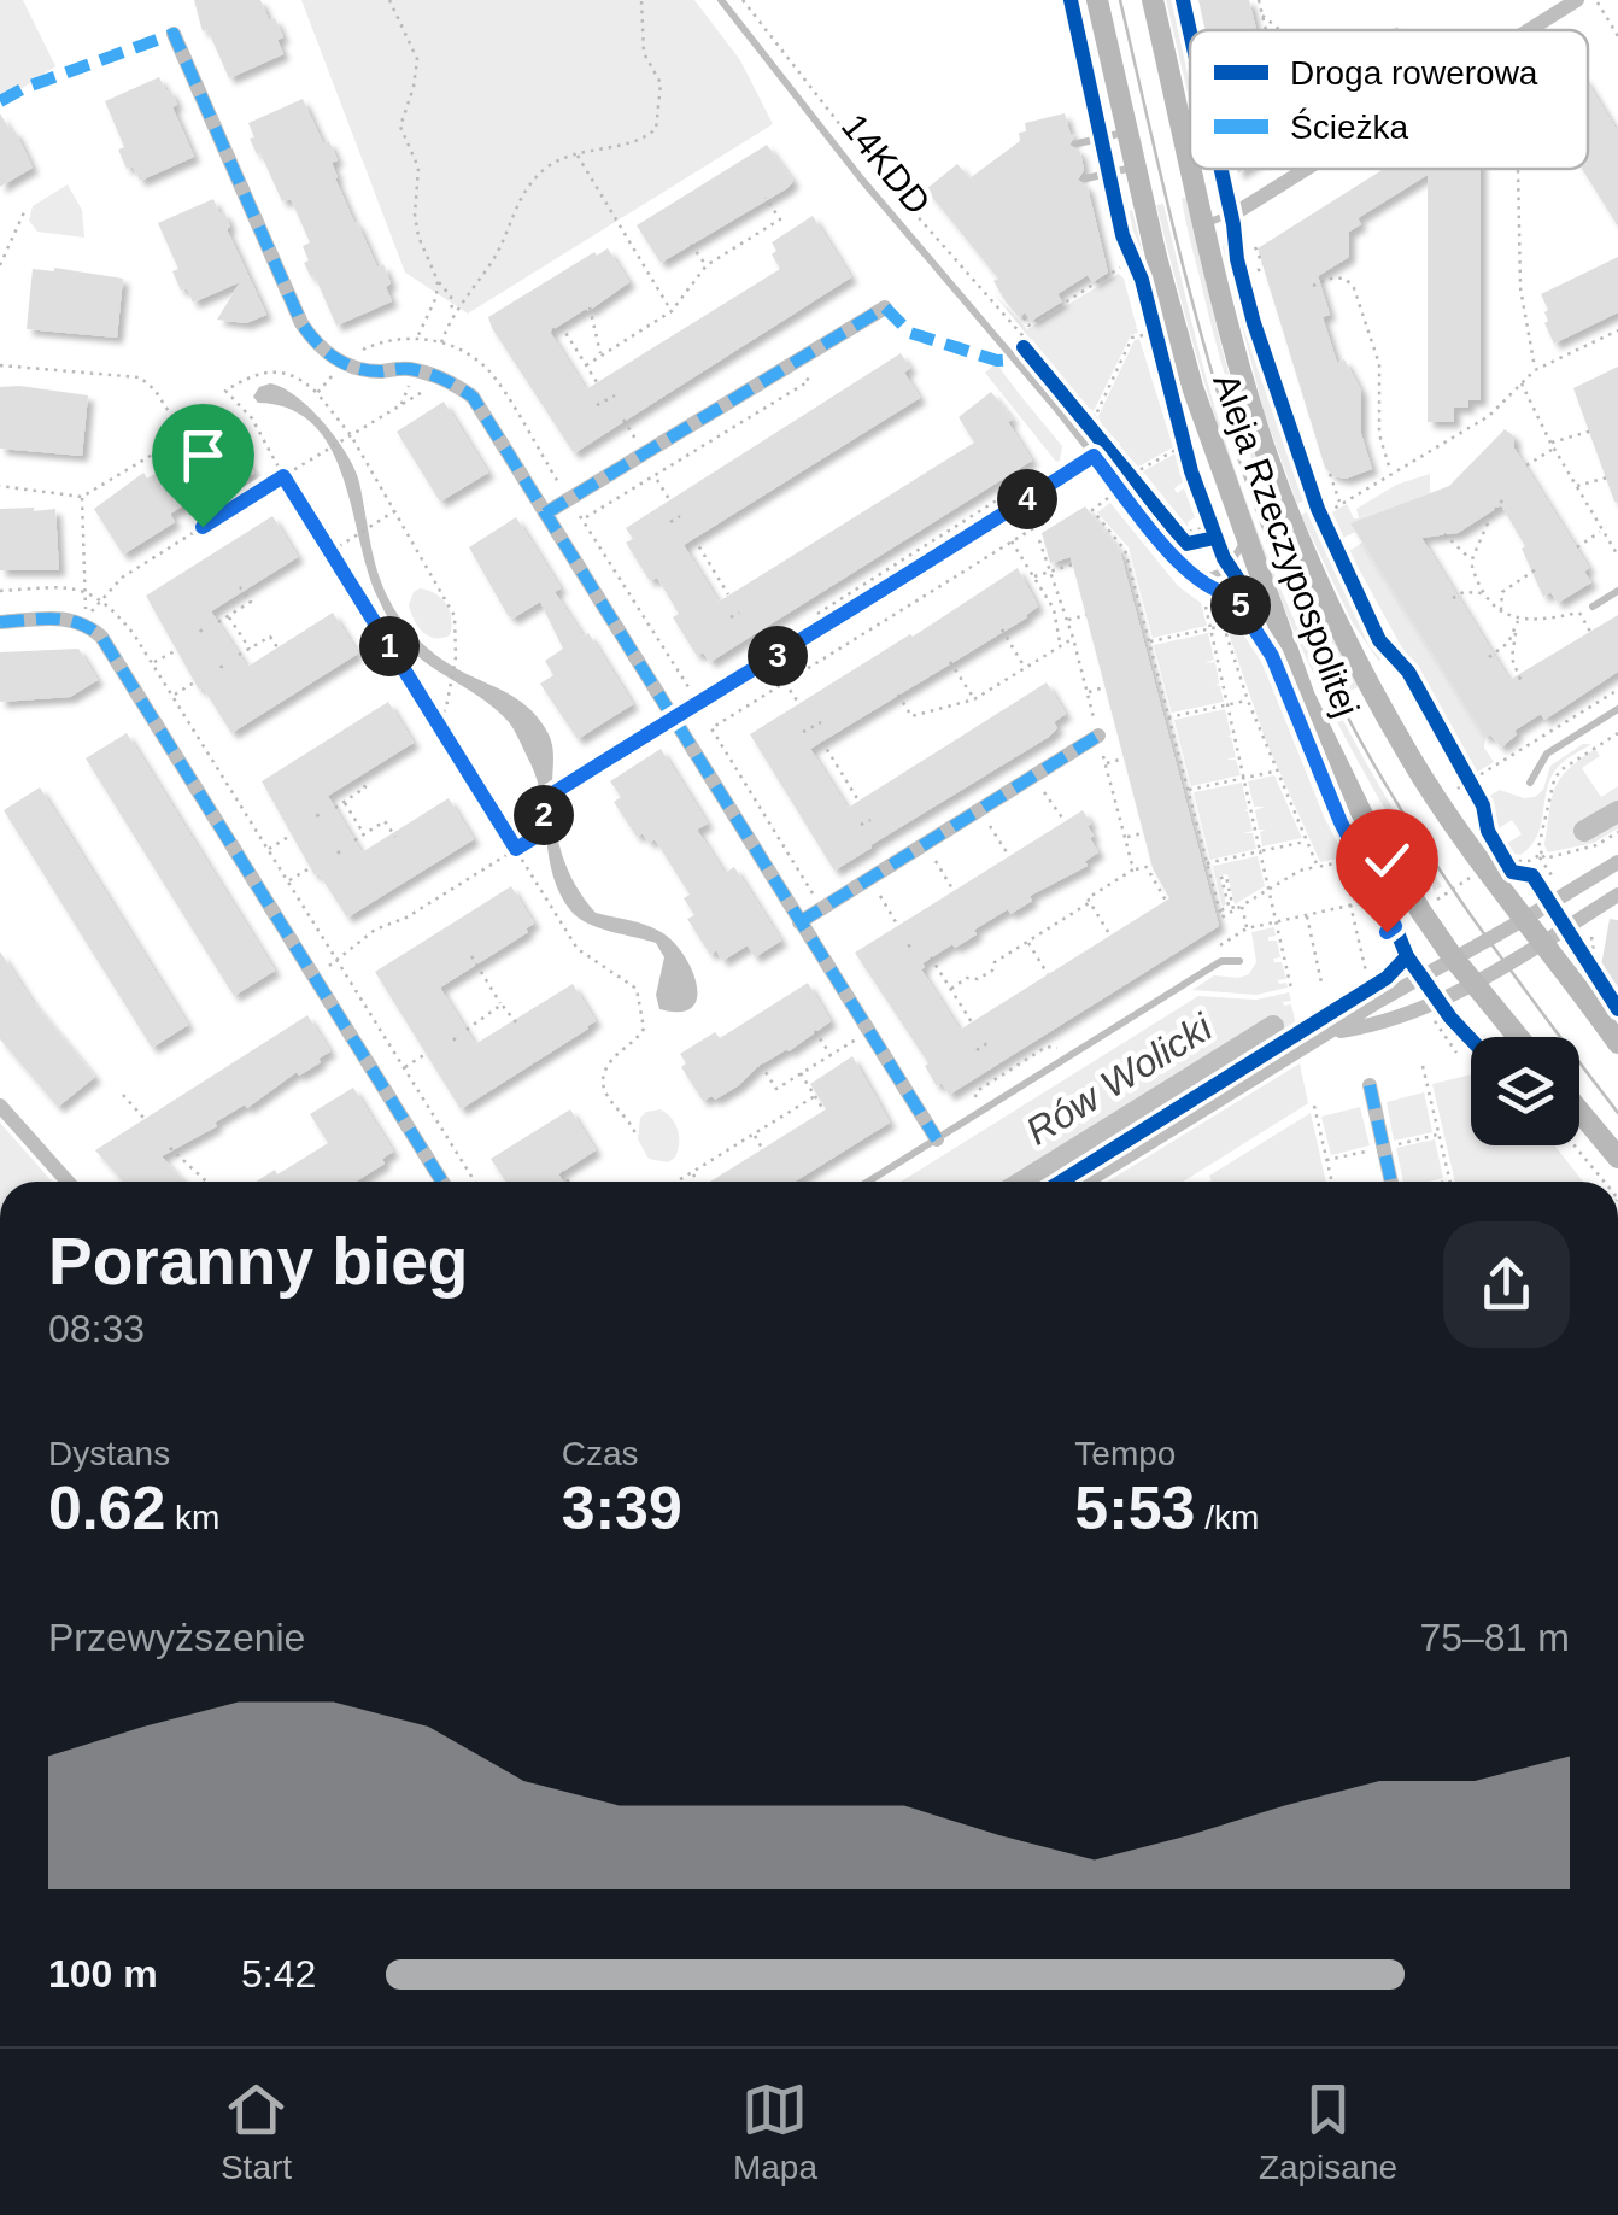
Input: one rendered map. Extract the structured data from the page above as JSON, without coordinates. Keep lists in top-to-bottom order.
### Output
{
  "streets": {
    "street": ["Aleja Rzeczypospolitej"],
    "lane": ["14KDD"]
  },
  "water": ["Rów Wolicki"],
  "legend": ["Droga rowerowa", "Ścieżka"],
  "page": {
    "pins": [
      "4",
      "5",
      "1",
      "3",
      "2"
    ],
    "heading": ["Poranny bieg", "08:33"],
    "stats": [
      ["Dystans", "0.62 km"],
      ["Czas", "3:39"],
      ["Tempo", "5:53 /km"]
    ],
    "chart": ["Przewyższenie", "75–81 m"],
    "list": [
      {
        "name": "100 m",
        "note": "5:42"
      }
    ],
    "tabs": ["Start", "Mapa", "Zapisane"]
  }
}
